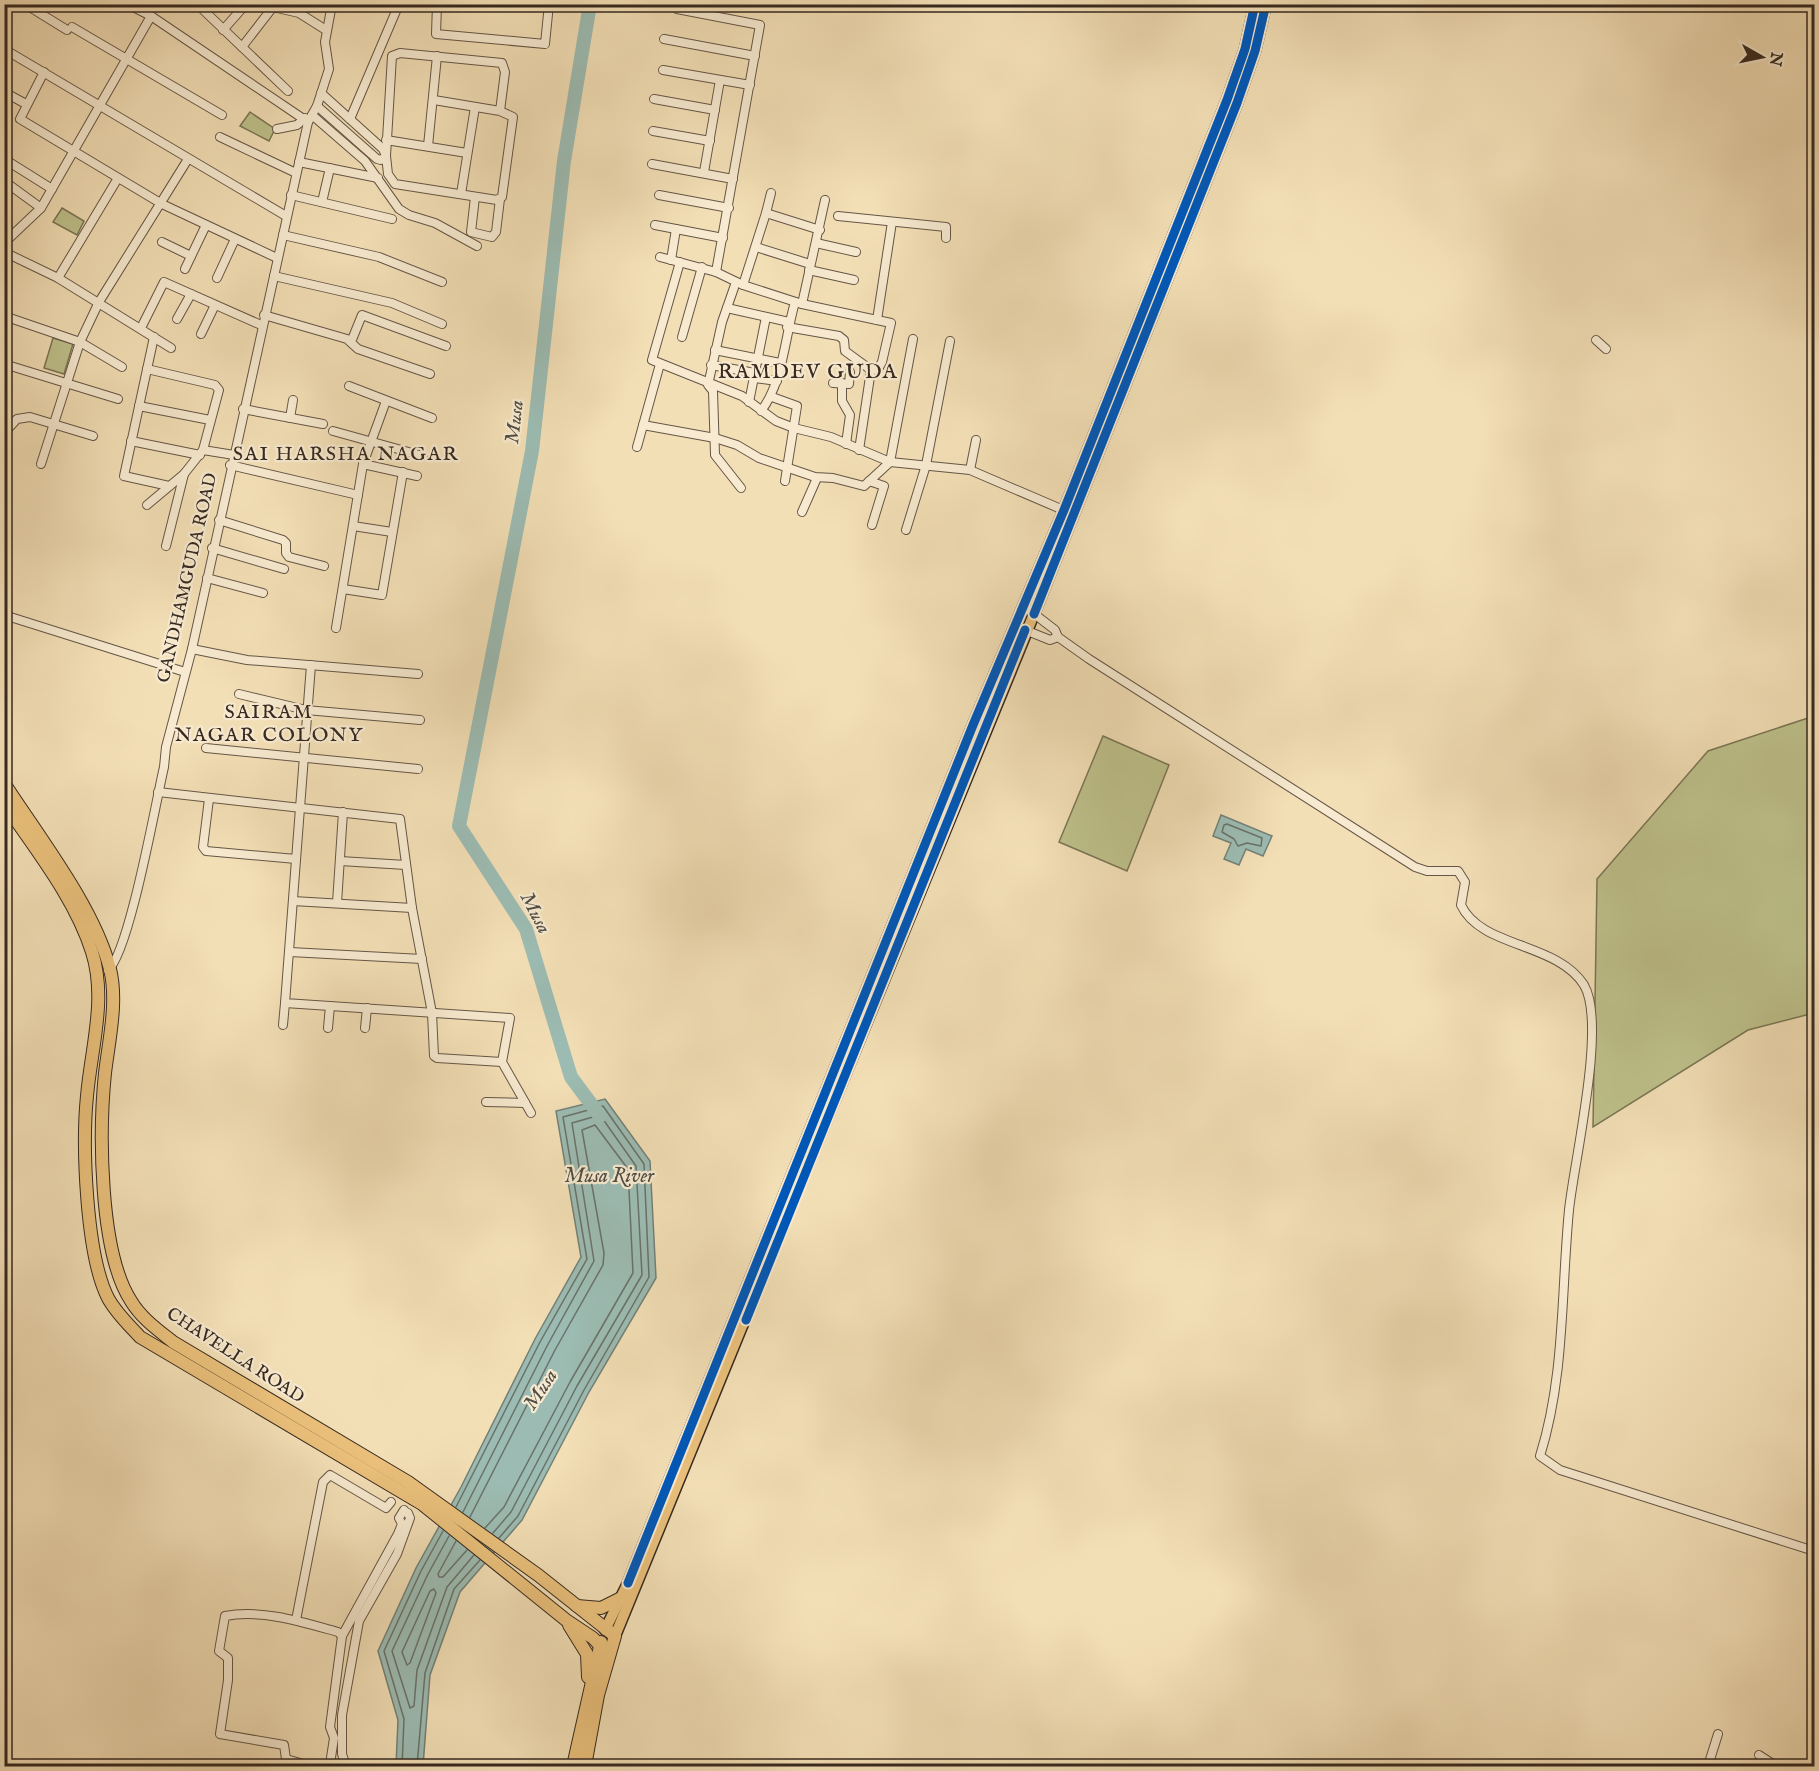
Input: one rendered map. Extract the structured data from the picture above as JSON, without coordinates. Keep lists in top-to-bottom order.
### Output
{
  "streets": {
    "highway": ["CHAVELLA ROAD"],
    "street": ["GANDHAMGUDA ROAD"]
  },
  "crossings": [
    ["GANDHAMGUDA ROAD", "CHAVELLA ROAD"]
  ],
  "districts": ["RAMDEV GUDA", "SAI HARSHA NAGAR", "SAIRAM NAGAR COLONY"],
  "water": ["Musa", "Musa River"],
  "north": "right"
}
